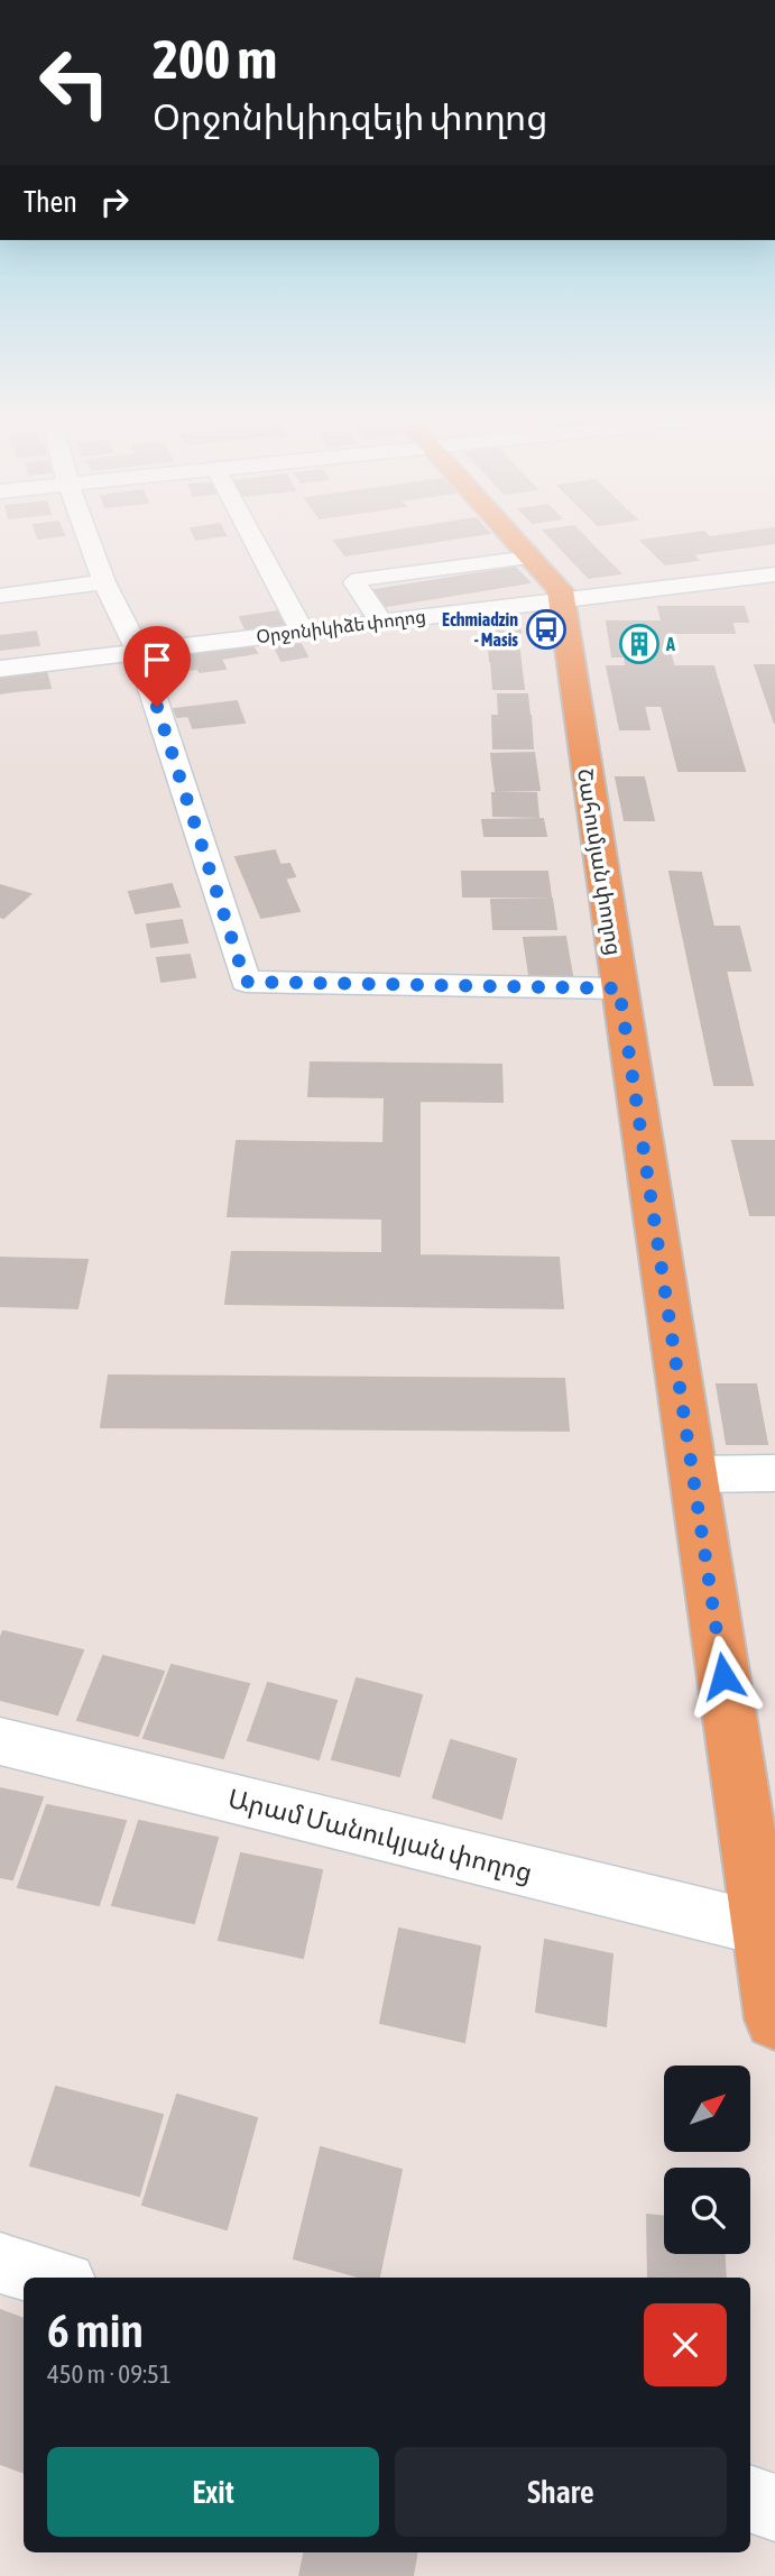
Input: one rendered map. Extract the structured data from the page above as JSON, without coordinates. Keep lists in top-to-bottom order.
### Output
{
  "streets": {
    "main road": ["Շահումյան փողոց"],
    "street": ["Օրջոնիկիձե փողոց", "Արամ Մանուկյան փողոց"]
  },
  "crossings": [
    ["Օրջոնիկիձե փողոց", "Շահումյան փողոց"],
    ["Շահումյան փողոց", "Արամ Մանուկյան փողոց"]
  ],
  "places": {
    "bus stop": ["Echmiadzin - Masis"],
    "building": ["A"]
  },
  "north": "top right",
  "page": {
    "turn": ["200 m", "Օրջոնիկիդզեյի փողոց"],
    "then": "Then",
    "heading": ["6 min", "450 m · 09:51"],
    "buttons": ["Exit", "Share"]
  }
}
